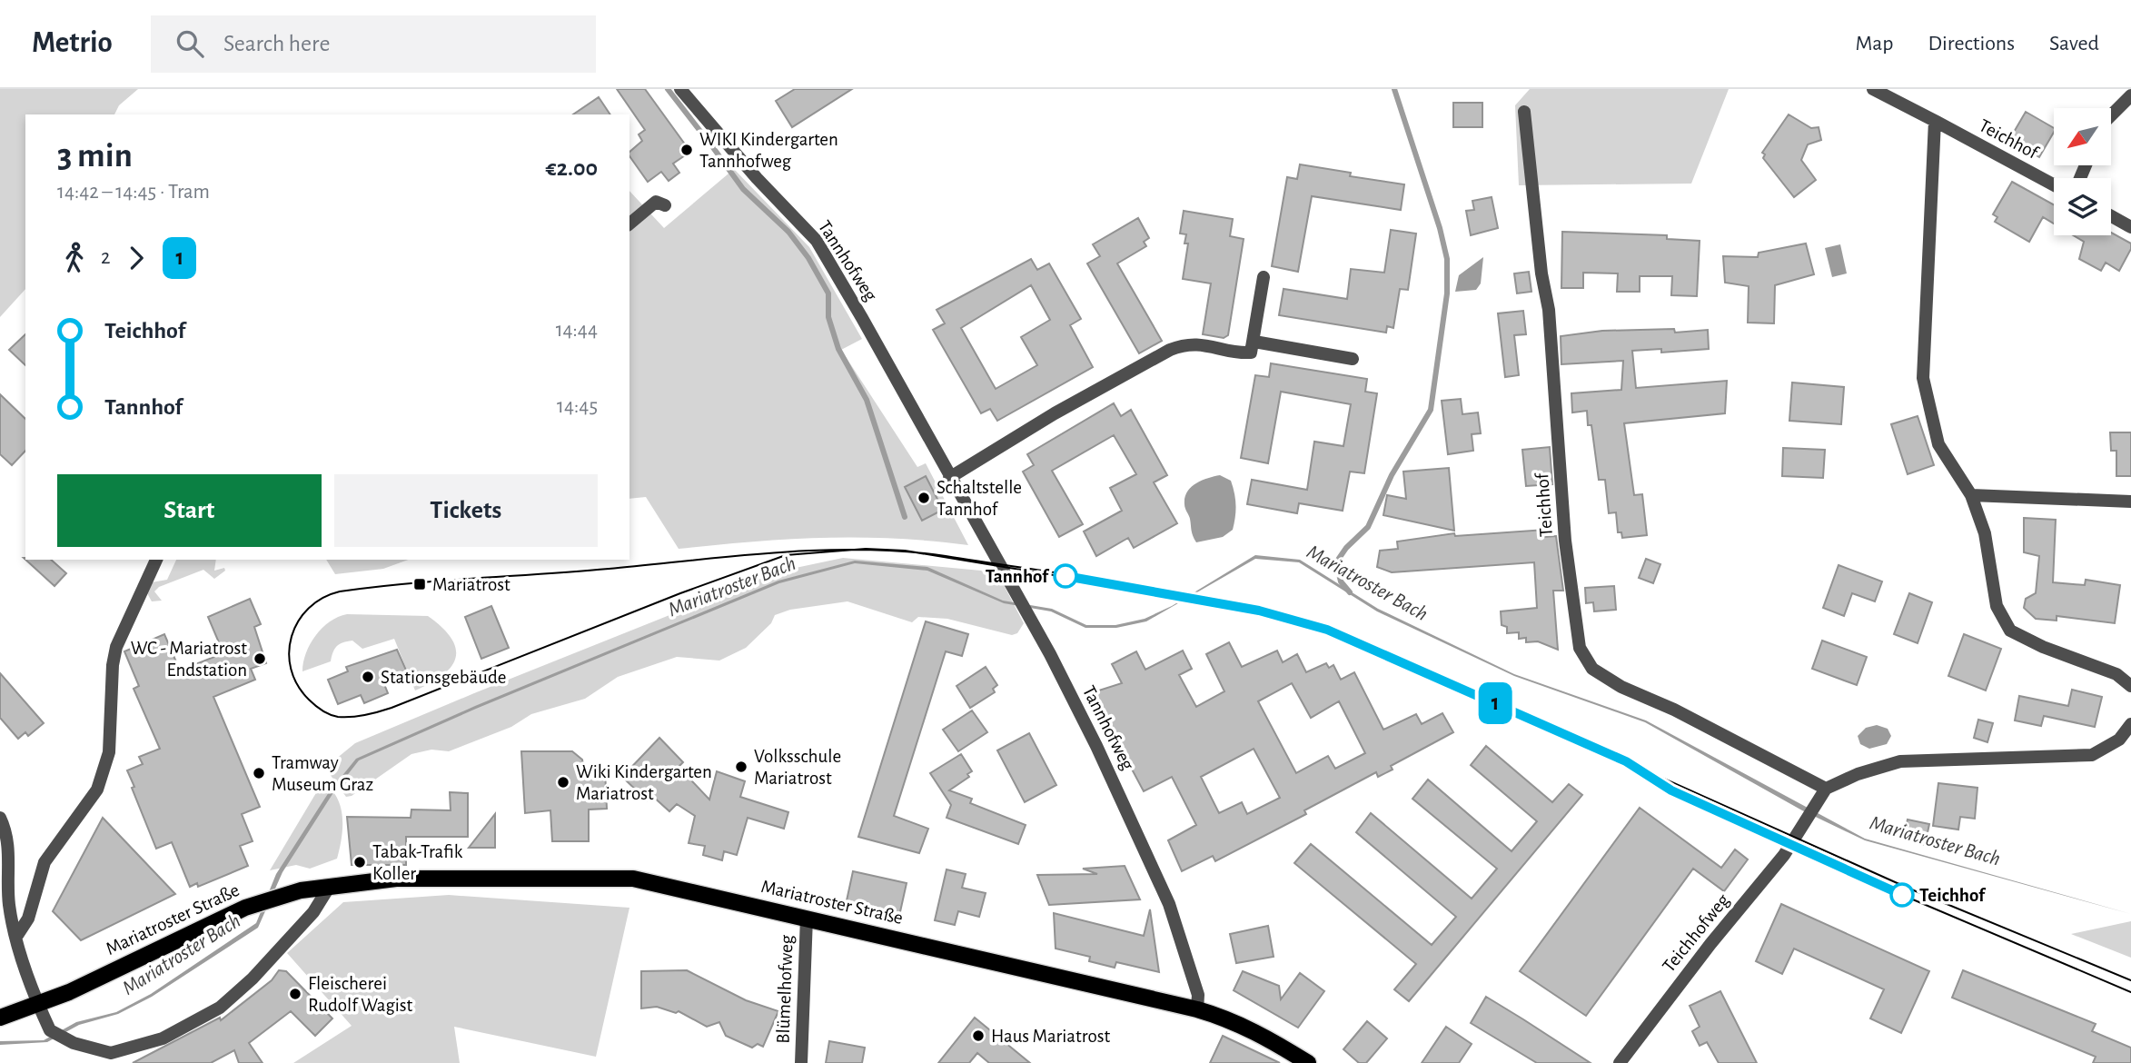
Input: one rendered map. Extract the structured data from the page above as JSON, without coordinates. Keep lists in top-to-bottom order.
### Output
{
  "streets": {
    "main road": ["Mariatroster Straße"],
    "street": [
      "Teichhof",
      "Tannhofweg",
      "Teichhofweg",
      "Blümelhofweg"
    ]
  },
  "crossings": [
    ["Teichhof", "Teichhofweg"],
    ["Tannhofweg", "Mariatroster Straße"],
    ["Mariatroster Straße", "Blümelhofweg"]
  ],
  "water": ["Mariatroster Bach"],
  "places": {
    "other": [
      "WIKI Kindergarten Tannhofweg",
      "Schaltstelle Tannhof",
      "Tannhof",
      "WC - Mariatrost Endstation",
      "Stationsgebäude",
      "Volksschule Mariatrost",
      "Tramway Museum Graz",
      "Wiki Kindergarten Mariatrost",
      "Tabak-Trafik Koller",
      "Teichhof",
      "Fleischerei Rudolf Wagist",
      "Haus Mariatrost"
    ],
    "transit": ["Mariatrost"]
  },
  "lines": ["tram line 1"],
  "north": "bottom left",
  "page": {
    "header": "Metrio",
    "search": "Search here",
    "nav": ["Map", "Directions", "Saved"],
    "on_map": "1",
    "heading": ["3 min", "14:42 – 14:45 · Tram", "€2.00"],
    "legs": ["2", "1"],
    "list": [
      {
        "name": "Teichhof",
        "value": "14:44"
      },
      {
        "name": "Tannhof",
        "value": "14:45"
      }
    ],
    "buttons": ["Start", "Tickets"]
  }
}
